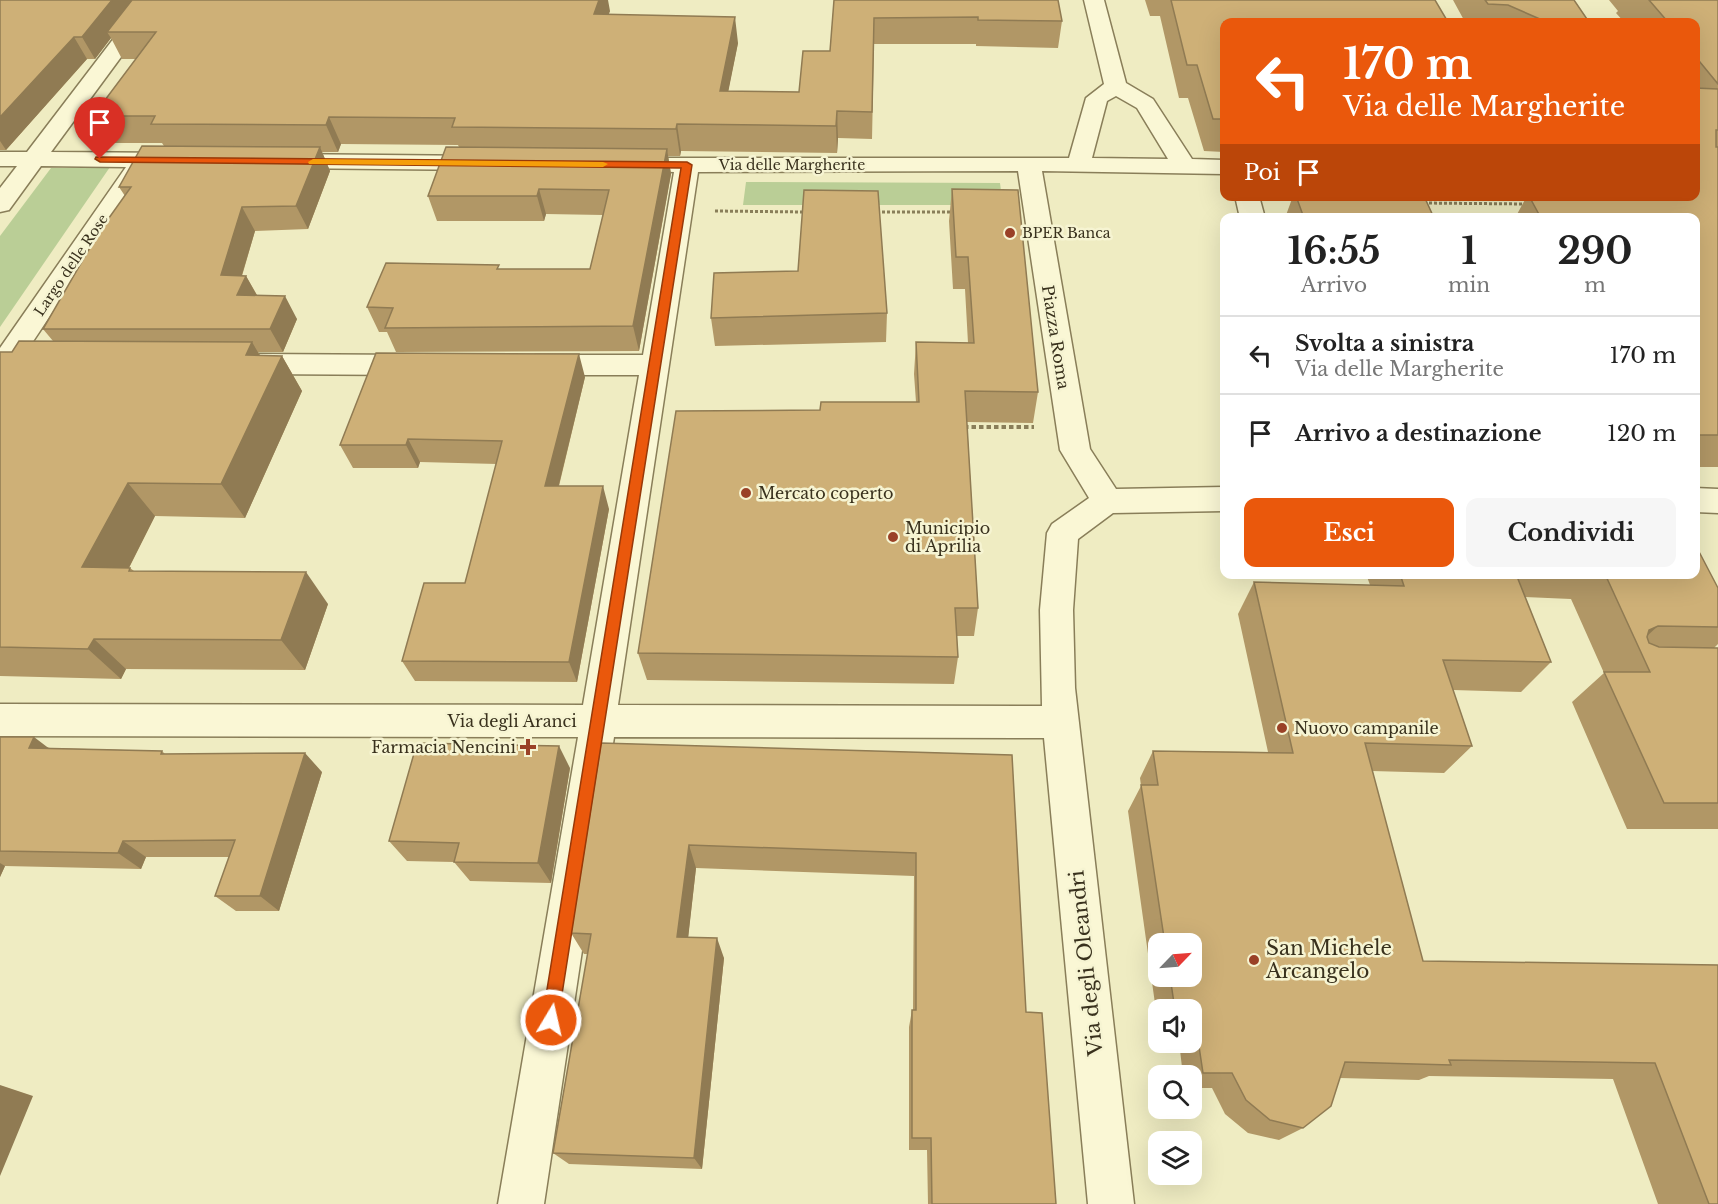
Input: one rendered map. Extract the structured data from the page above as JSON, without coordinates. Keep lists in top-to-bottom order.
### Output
{
  "streets": {
    "street": [
      "Via delle Margherite",
      "Largo delle Rose",
      "Piazza Roma",
      "Via degli Aranci",
      "Via degli Oleandri"
    ]
  },
  "crossings": [
    ["Via delle Margherite", "Piazza Roma"],
    ["Via degli Aranci", "Via degli Oleandri"]
  ],
  "places": {
    "other": [
      "BPER Banca",
      "Mercato coperto",
      "Municipio di Aprilia",
      "Nuovo campanile",
      "San Michele Arcangelo"
    ],
    "health": ["Farmacia Nencini"]
  },
  "north": "top right",
  "page": {
    "turn": ["170 m", "Via delle Margherite"],
    "then": "Poi",
    "eta": [
      "16:55",
      "Arrivo",
      "1",
      "min",
      "290",
      "m"
    ],
    "list": [
      {
        "name": "Svolta a sinistra",
        "note": "Via delle Margherite",
        "value": "170 m"
      },
      {
        "name": "Arrivo a destinazione",
        "value": "120 m"
      }
    ],
    "buttons": ["Esci", "Condividi"]
  }
}
